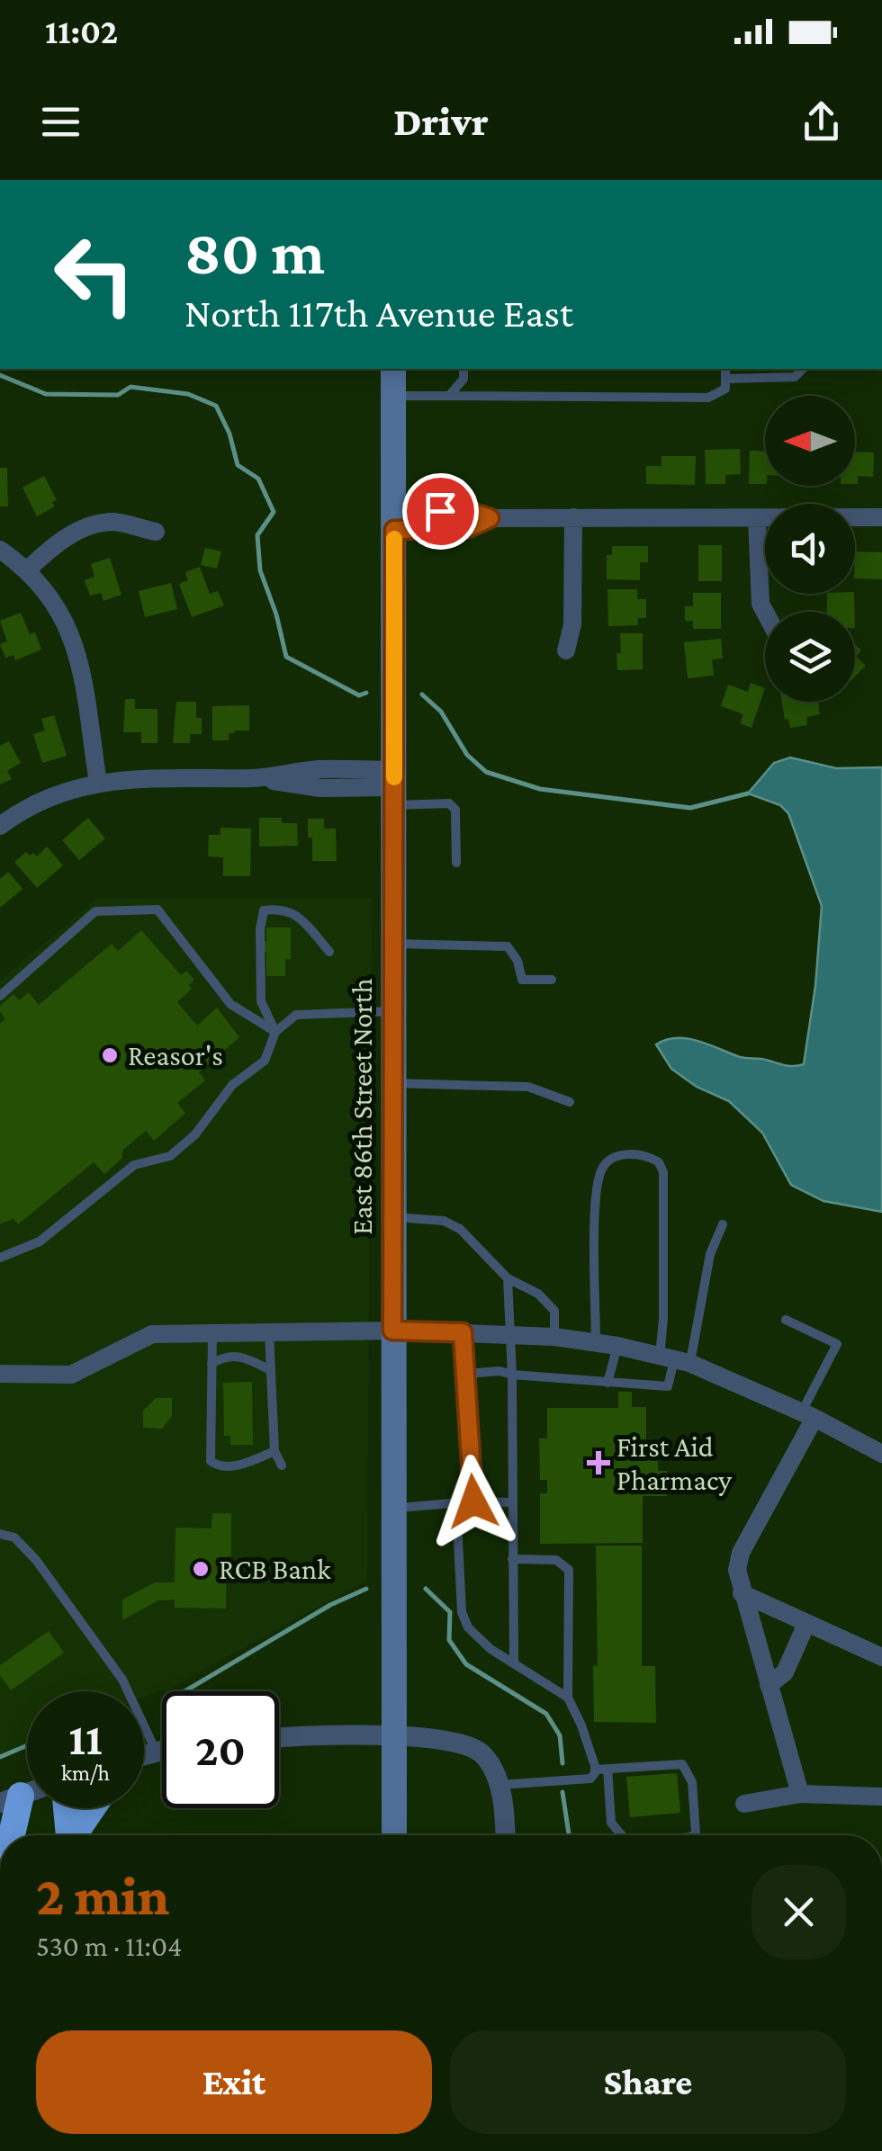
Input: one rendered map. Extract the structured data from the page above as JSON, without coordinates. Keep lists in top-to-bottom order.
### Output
{
  "streets": {
    "main road": ["East 86th Street North"]
  },
  "places": {
    "other": ["Reasor's", "RCB Bank"],
    "health": ["First Aid Pharmacy"]
  },
  "north": "left",
  "page": {
    "status": "11:02",
    "header": "Drivr",
    "turn": ["80 m", "North 117th Avenue East"],
    "speed": "11 km/h",
    "limit": "20",
    "heading": ["2 min", "530 m · 11:04"],
    "buttons": ["Exit", "Share"]
  }
}
